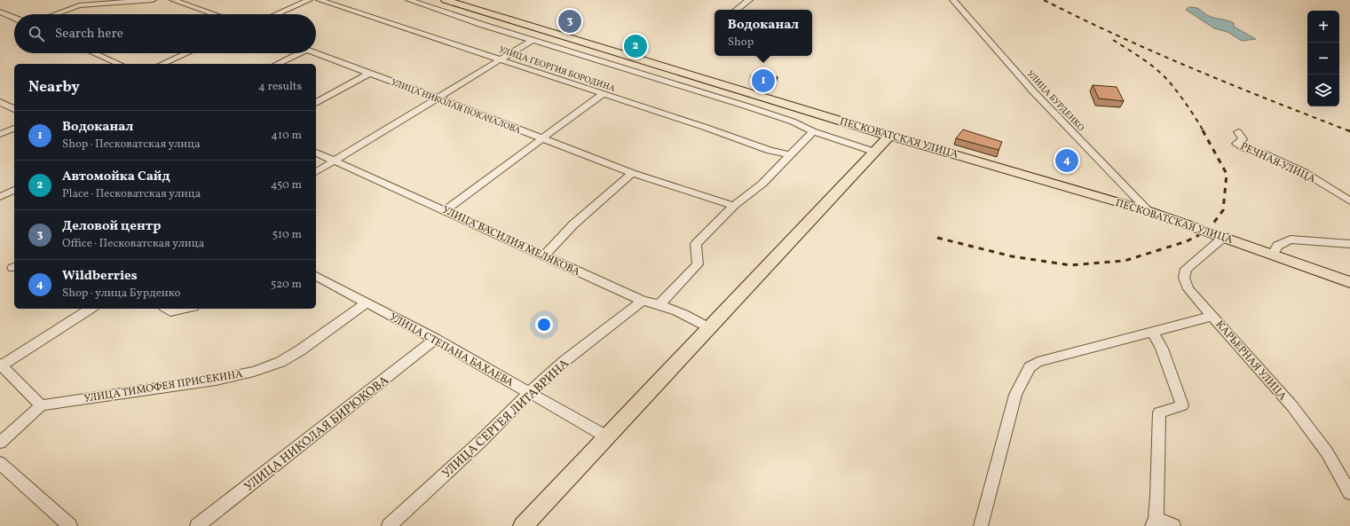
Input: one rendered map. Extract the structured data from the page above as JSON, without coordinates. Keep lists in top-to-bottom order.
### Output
{
  "streets": {
    "main road": ["ПЕСКОВАТСКАЯ УЛИЦА"],
    "street": [
      "УЛИЦА ГЕОРГИЯ БОРОДИНА",
      "УЛИЦА БУРДЕНКО",
      "УЛИЦА НИКОЛАЯ ПОКАЧАЛОВА",
      "РЕЧНАЯ УЛИЦА",
      "УЛИЦА ВАСИЛИЯ МЕЛЯКОВА",
      "УЛИЦА СТЕПАНА БАХАЕВА",
      "КАРЬЕРНАЯ УЛИЦА",
      "УЛИЦА ТИМОФЕЯ ПРИСЕКИНА",
      "УЛИЦА СЕРГЕЯ ЛИТАВРИНА",
      "УЛИЦА НИКОЛАЯ БИРЮКОВА"
    ]
  },
  "crossings": [
    ["УЛИЦА БУРДЕНКО", "ПЕСКОВАТСКАЯ УЛИЦА"],
    ["ПЕСКОВАТСКАЯ УЛИЦА", "КАРЬЕРНАЯ УЛИЦА"],
    ["УЛИЦА ВАСИЛИЯ МЕЛЯКОВА", "УЛИЦА СЕРГЕЯ ЛИТАВРИНА"],
    ["УЛИЦА СТЕПАНА БАХАЕВА", "УЛИЦА ТИМОФЕЯ ПРИСЕКИНА"],
    ["УЛИЦА СТЕПАНА БАХАЕВА", "УЛИЦА СЕРГЕЯ ЛИТАВРИНА"],
    ["УЛИЦА СТЕПАНА БАХАЕВА", "УЛИЦА НИКОЛАЯ БИРЮКОВА"]
  ],
  "page": {
    "pins": [
      "3",
      "2",
      "1",
      "4"
    ],
    "popup": ["Водоканал", "Shop"],
    "map_buttons": ["+", "−"],
    "search": "Search here",
    "heading": ["Nearby", "4 results"],
    "list": [
      {
        "mark": "1",
        "name": "Водоканал",
        "note": "Shop · Песковатская улица",
        "value": "410 m"
      },
      {
        "mark": "2",
        "name": "Автомойка Сайд",
        "note": "Place · Песковатская улица",
        "value": "450 m"
      },
      {
        "mark": "3",
        "name": "Деловой центр",
        "note": "Office · Песковатская улица",
        "value": "510 m"
      },
      {
        "mark": "4",
        "name": "Wildberries",
        "note": "Shop · улица Бурденко",
        "value": "520 m"
      }
    ]
  }
}
